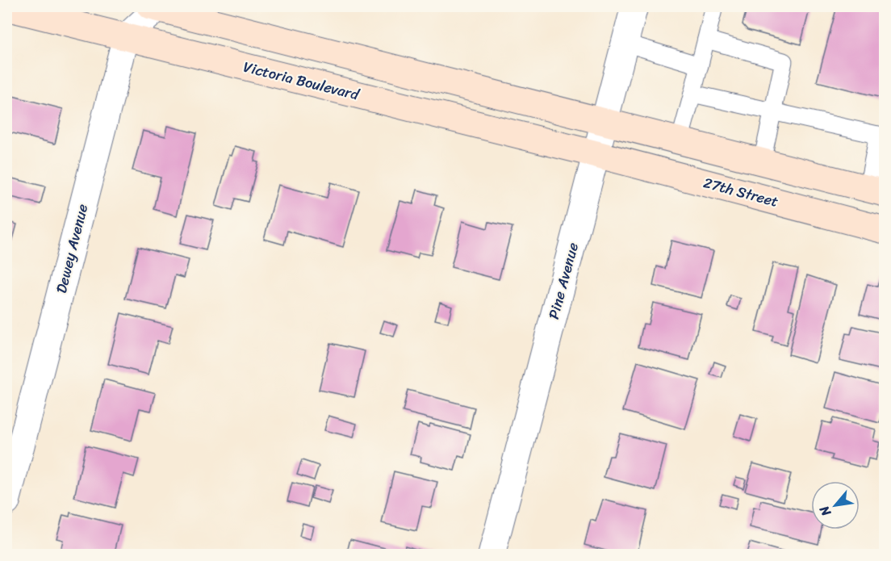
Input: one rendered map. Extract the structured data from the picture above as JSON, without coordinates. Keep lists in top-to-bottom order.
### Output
{
  "streets": {
    "main road": ["Victoria Boulevard", "27th Street"],
    "street": ["Dewey Avenue", "Pine Avenue"]
  },
  "crossings": [
    ["Victoria Boulevard", "27th Street"],
    ["Victoria Boulevard", "Dewey Avenue"],
    ["Victoria Boulevard", "Pine Avenue"],
    ["27th Street", "Pine Avenue"]
  ],
  "north": "bottom left"
}
